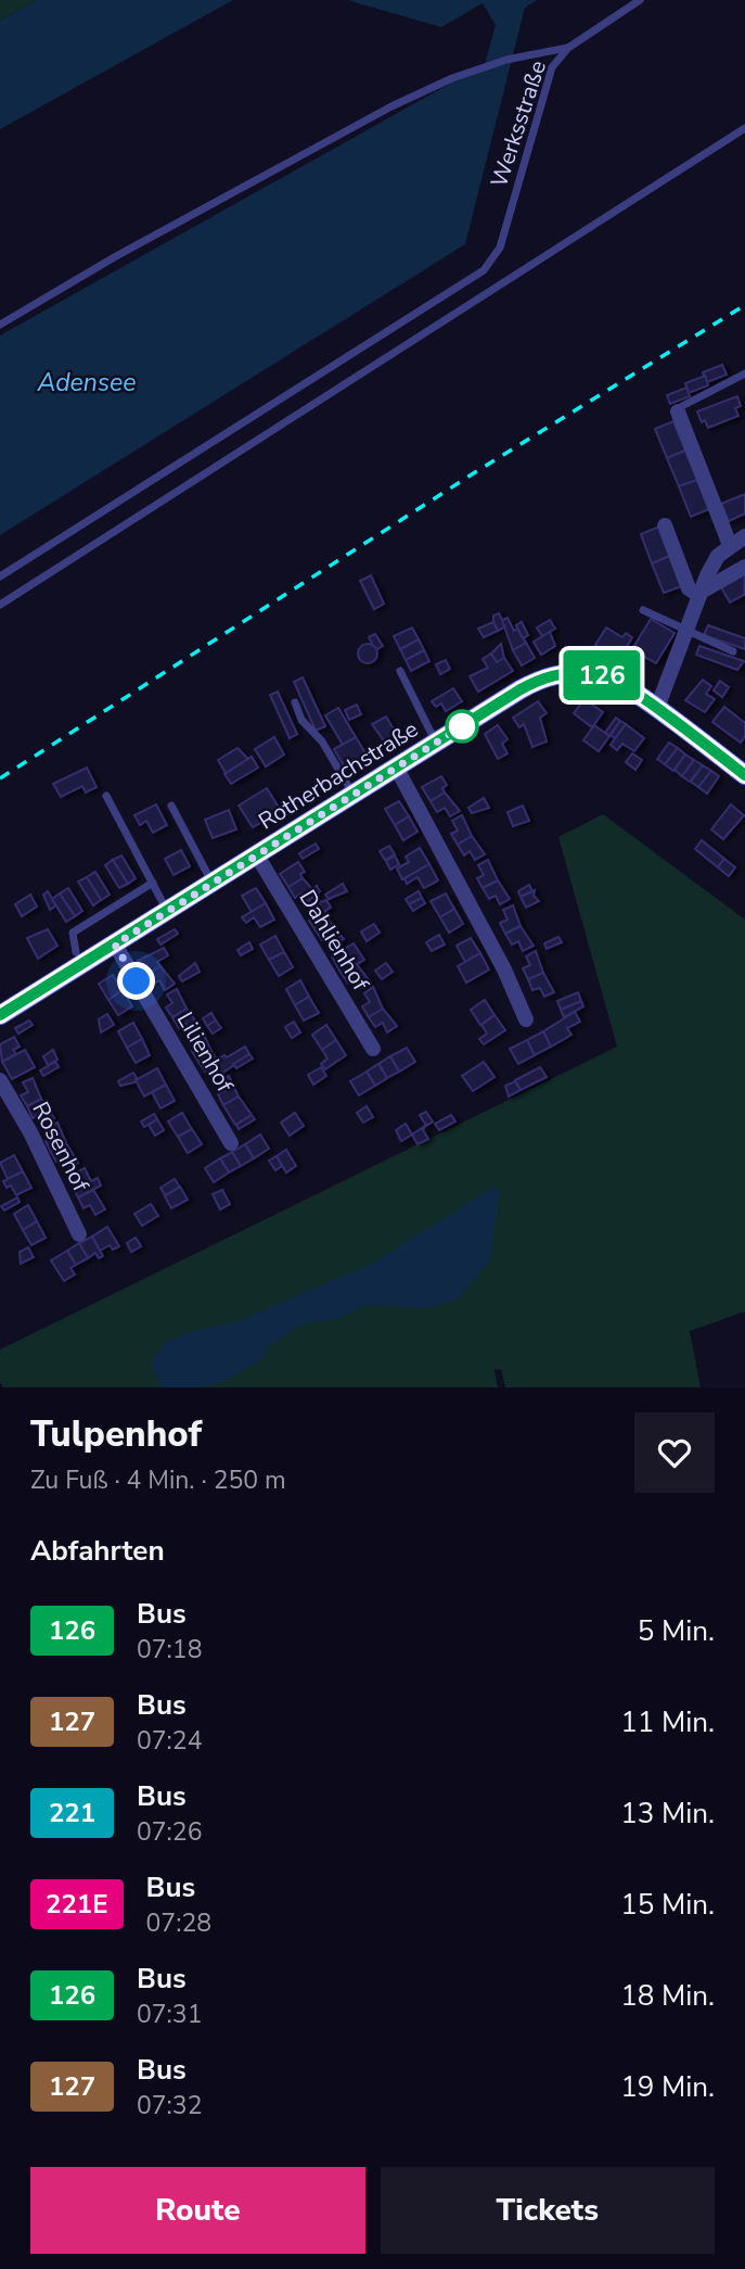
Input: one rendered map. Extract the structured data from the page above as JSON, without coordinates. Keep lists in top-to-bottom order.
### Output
{
  "streets": {
    "street": [
      "Rotherbachstraße",
      "Dahlienhof",
      "Lilienhof",
      "Rosenhof"
    ],
    "lane": ["Werksstraße"]
  },
  "crossings": [
    ["Rotherbachstraße", "Dahlienhof"],
    ["Rotherbachstraße", "Lilienhof"]
  ],
  "water": ["Adensee"],
  "lines": ["bus line 126"],
  "page": {
    "on_map": "126",
    "heading": [
      ["Tulpenhof", "Zu Fuß · 4 Min. · 250 m"],
      "Abfahrten"
    ],
    "list": [
      {
        "mark": "126",
        "name": "Bus",
        "note": "07:18",
        "value": "5 Min."
      },
      {
        "mark": "127",
        "name": "Bus",
        "note": "07:24",
        "value": "11 Min."
      },
      {
        "mark": "221",
        "name": "Bus",
        "note": "07:26",
        "value": "13 Min."
      },
      {
        "mark": "221E",
        "name": "Bus",
        "note": "07:28",
        "value": "15 Min."
      },
      {
        "mark": "126",
        "name": "Bus",
        "note": "07:31",
        "value": "18 Min."
      },
      {
        "mark": "127",
        "name": "Bus",
        "note": "07:32",
        "value": "19 Min."
      }
    ],
    "buttons": ["Route", "Tickets"]
  }
}
